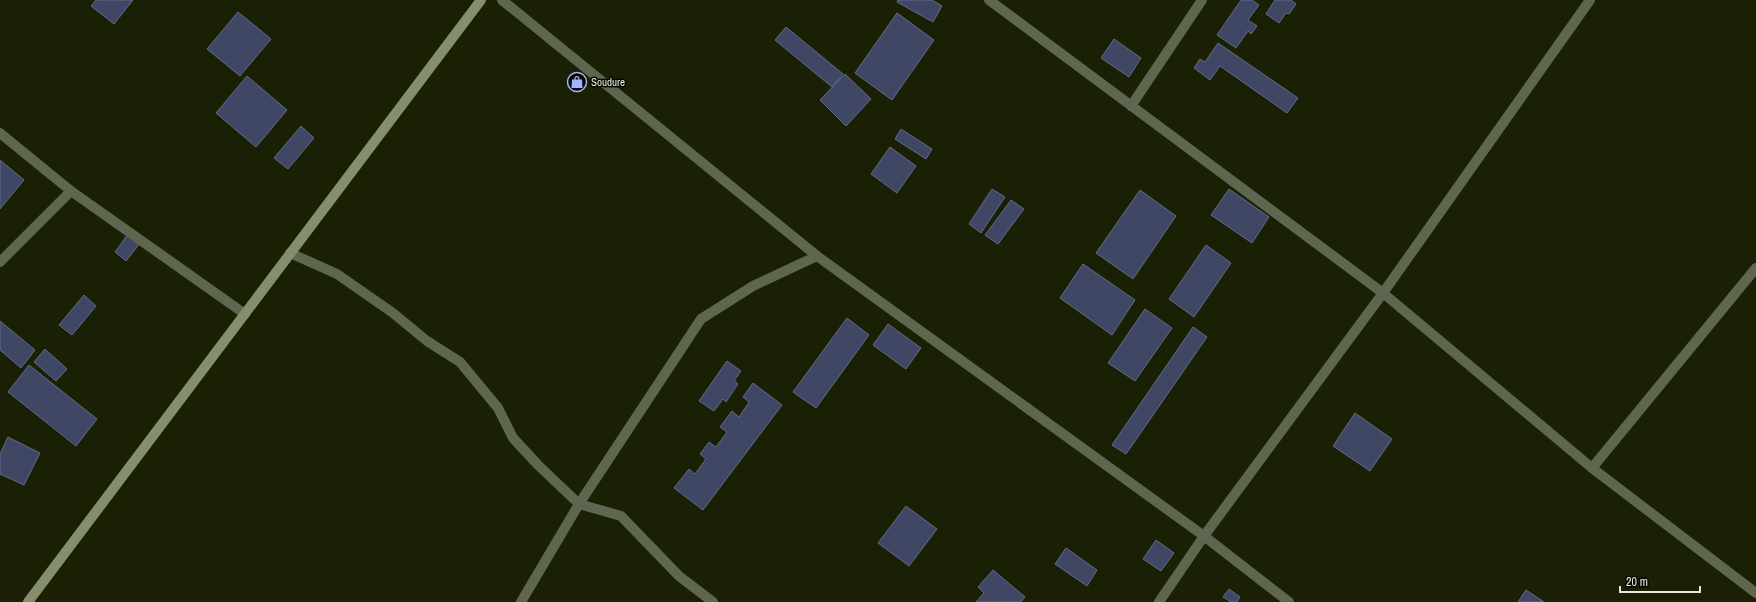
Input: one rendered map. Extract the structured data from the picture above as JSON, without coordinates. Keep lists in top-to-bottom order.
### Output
{
  "places": {
    "shop": ["Soudure"]
  },
  "scale_bar": "20 m"
}
